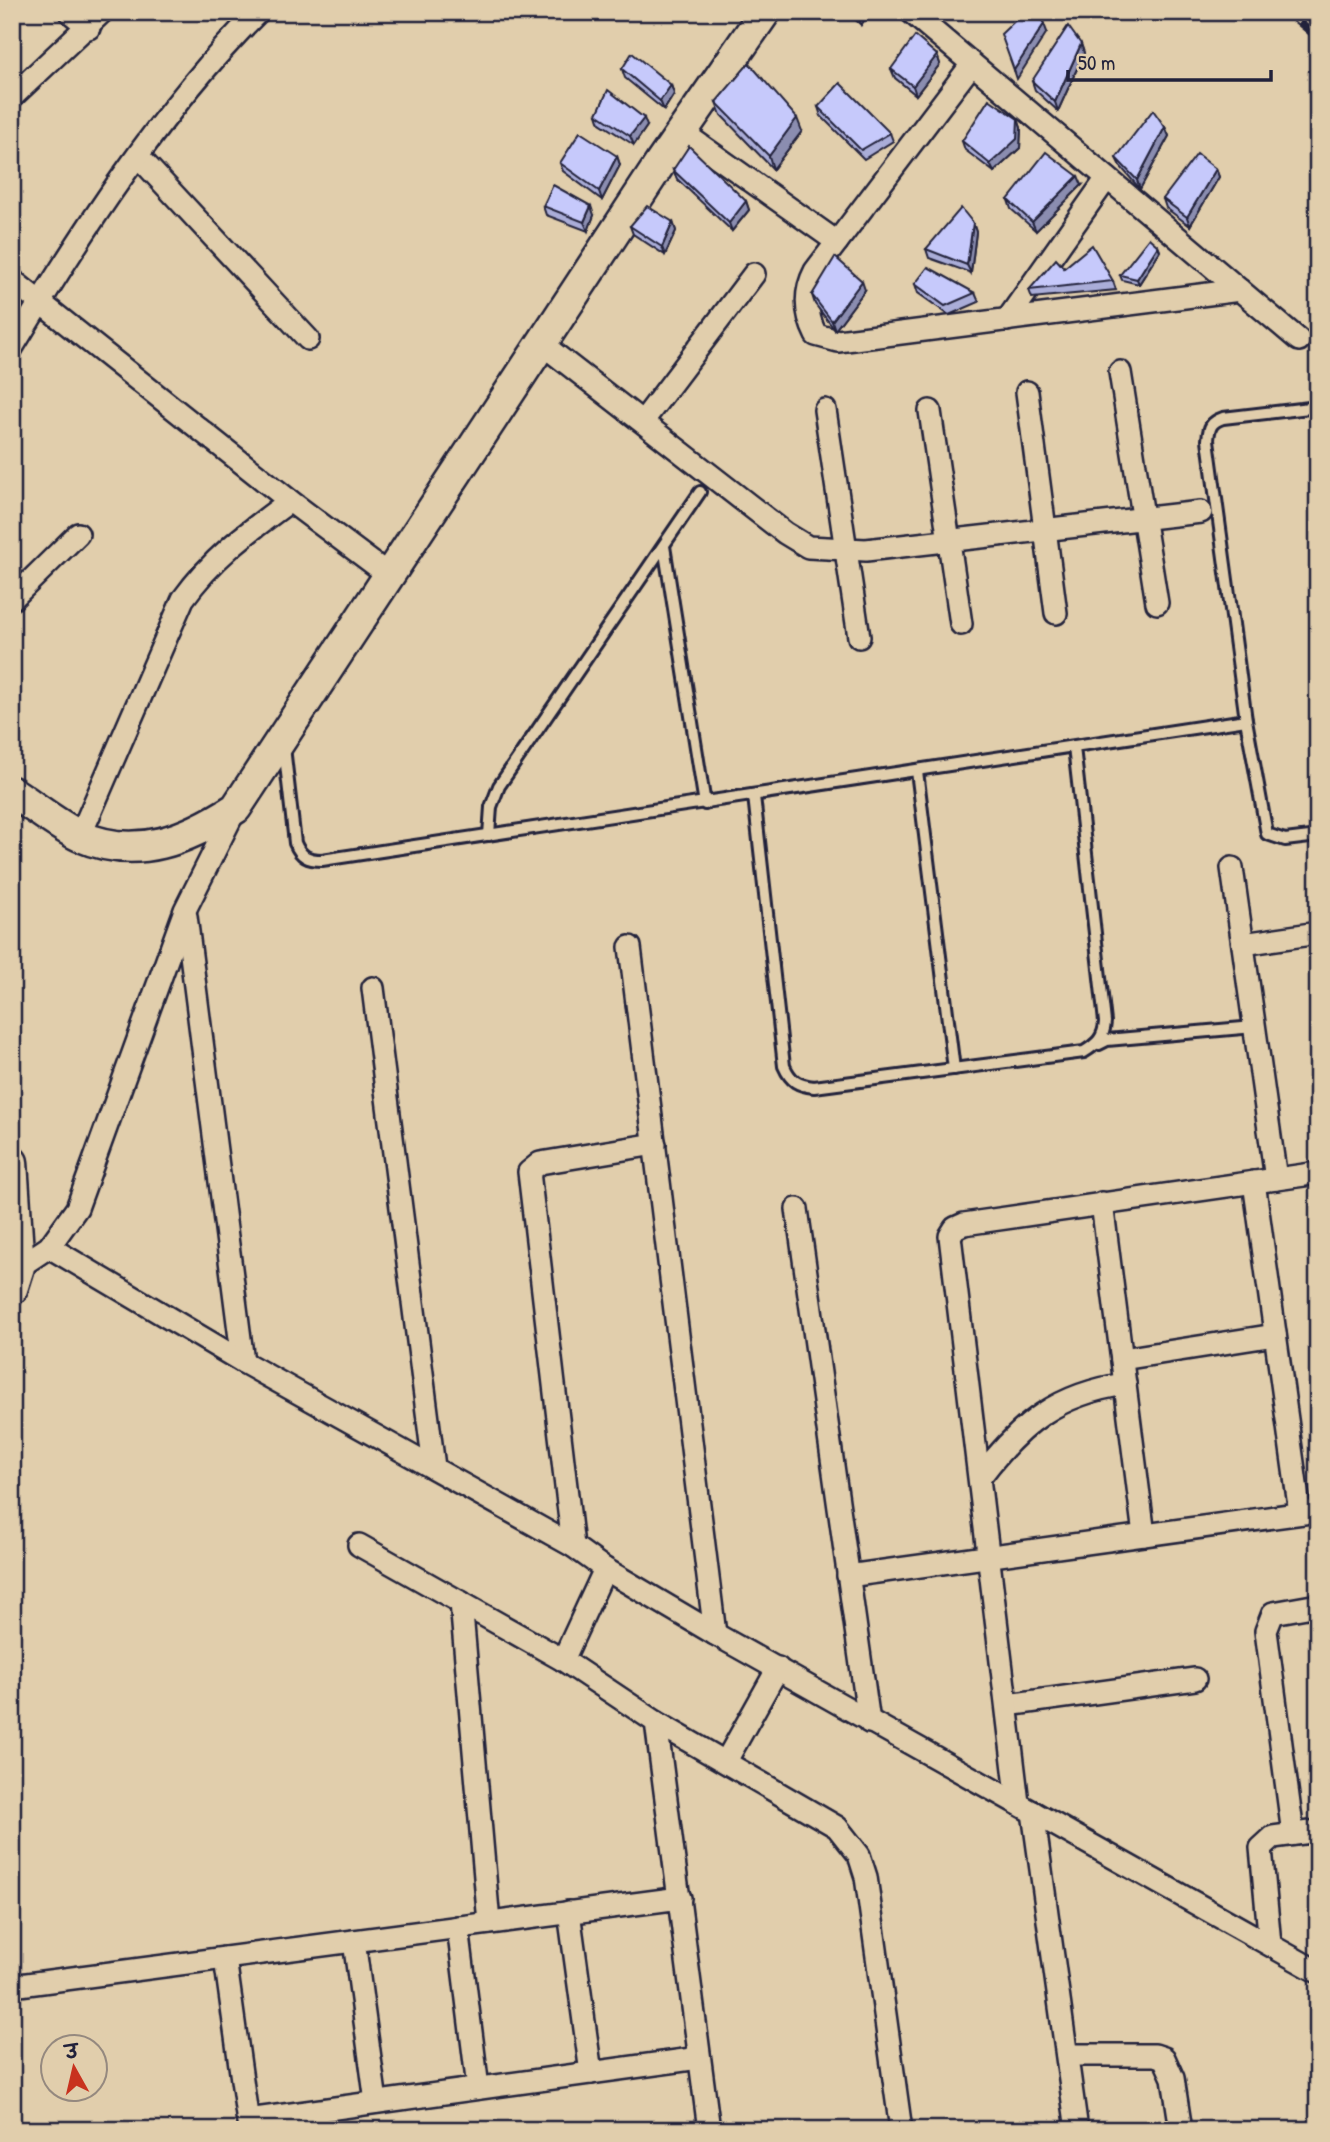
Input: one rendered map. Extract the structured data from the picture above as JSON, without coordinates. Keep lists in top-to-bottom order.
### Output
{
  "scale_bar": "50 m",
  "north": "top"
}
